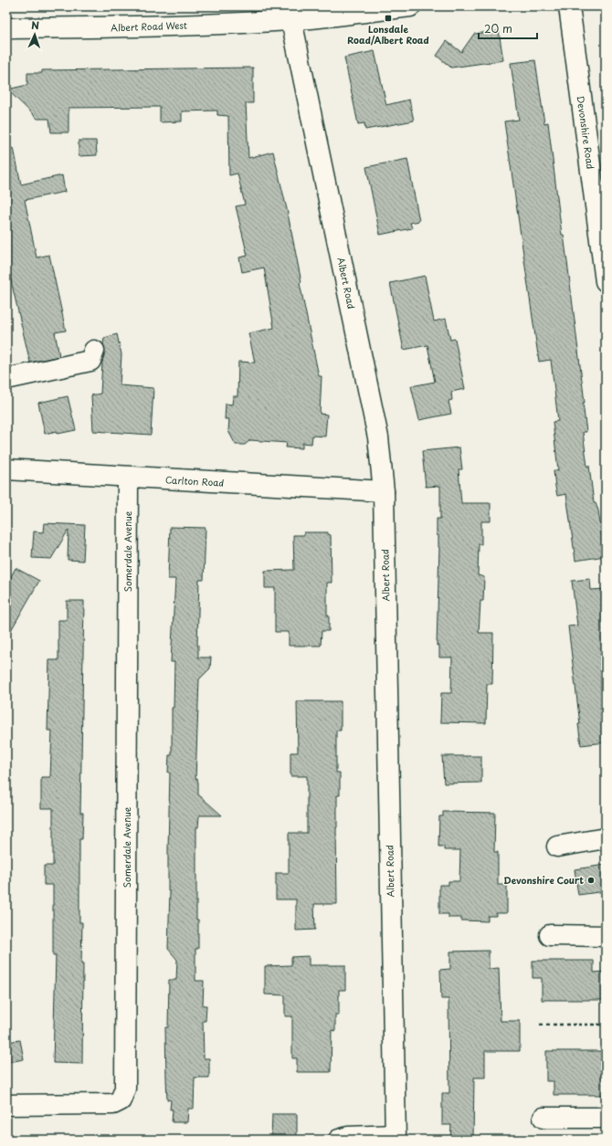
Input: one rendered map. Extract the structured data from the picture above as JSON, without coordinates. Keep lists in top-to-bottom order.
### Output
{
  "streets": {
    "street": [
      "Albert Road West",
      "Devonshire Road",
      "Albert Road",
      "Carlton Road",
      "Somerdale Avenue"
    ]
  },
  "crossings": [
    ["Albert Road West", "Albert Road"],
    ["Albert Road", "Carlton Road"],
    ["Carlton Road", "Somerdale Avenue"]
  ],
  "places": {
    "transit": ["Lonsdale Road/Albert Road"],
    "other": ["Devonshire Court"]
  },
  "scale_bar": "20 m",
  "north": "top"
}
